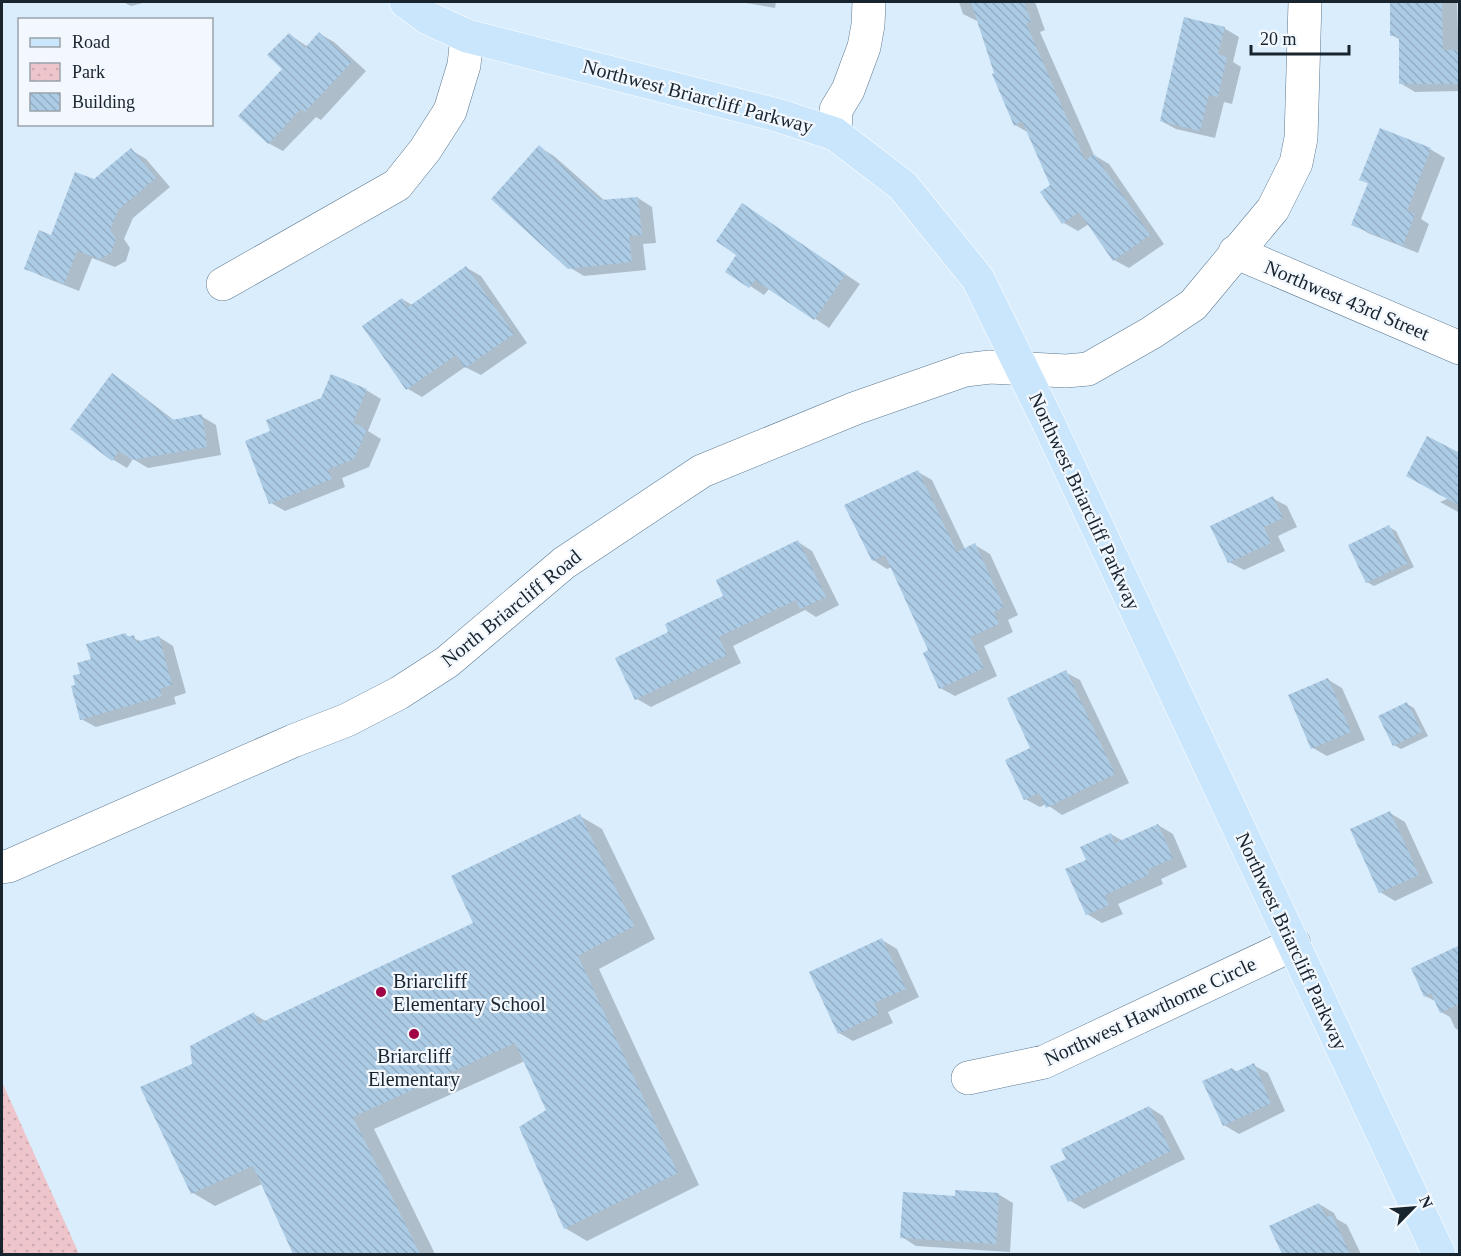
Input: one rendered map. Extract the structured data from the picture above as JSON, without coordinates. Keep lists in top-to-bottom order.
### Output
{
  "streets": {
    "main road": ["Northwest Briarcliff Parkway"],
    "street": ["Northwest 43rd Street", "North Briarcliff Road", "Northwest Hawthorne Circle"]
  },
  "crossings": [
    ["Northwest Briarcliff Parkway", "North Briarcliff Road"],
    ["Northwest Briarcliff Parkway", "Northwest Hawthorne Circle"],
    ["Northwest 43rd Street", "North Briarcliff Road"]
  ],
  "places": ["Briarcliff Elementary School", "Briarcliff Elementary"],
  "legend": ["Road", "Park", "Building"],
  "scale_bar": "20 m",
  "north": "top right"
}
